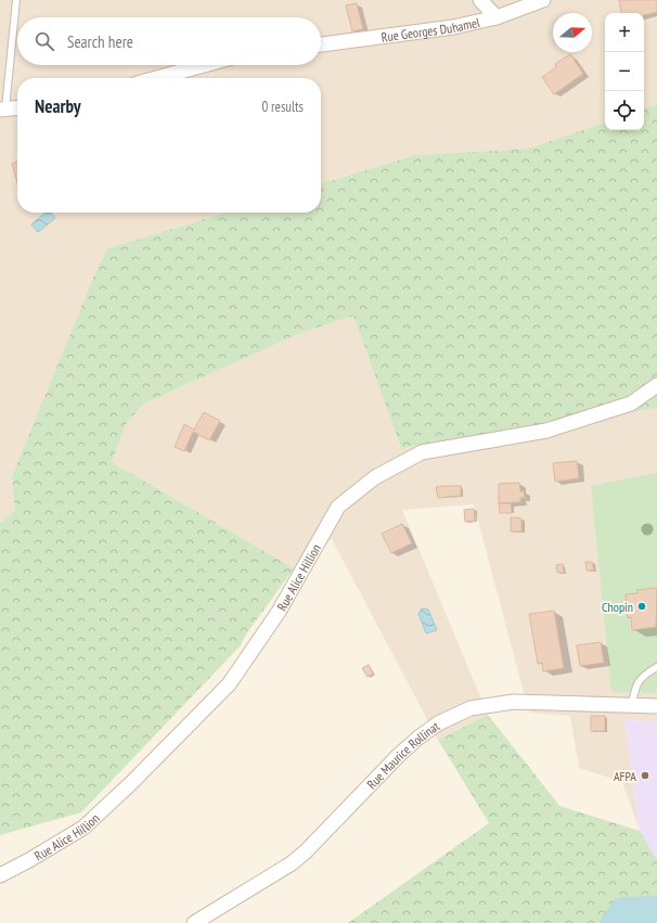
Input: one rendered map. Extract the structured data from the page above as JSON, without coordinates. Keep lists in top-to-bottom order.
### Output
{
  "streets": {
    "street": ["Rue Georges Duhamel", "Rue Alice Hillion", "Rue Maurice Rollinat"]
  },
  "places": ["Chopin", "AFPA"],
  "north": "right",
  "page": {
    "map_buttons": ["+", "−"],
    "search": "Search here",
    "heading": ["Nearby", "0 results"]
  }
}
